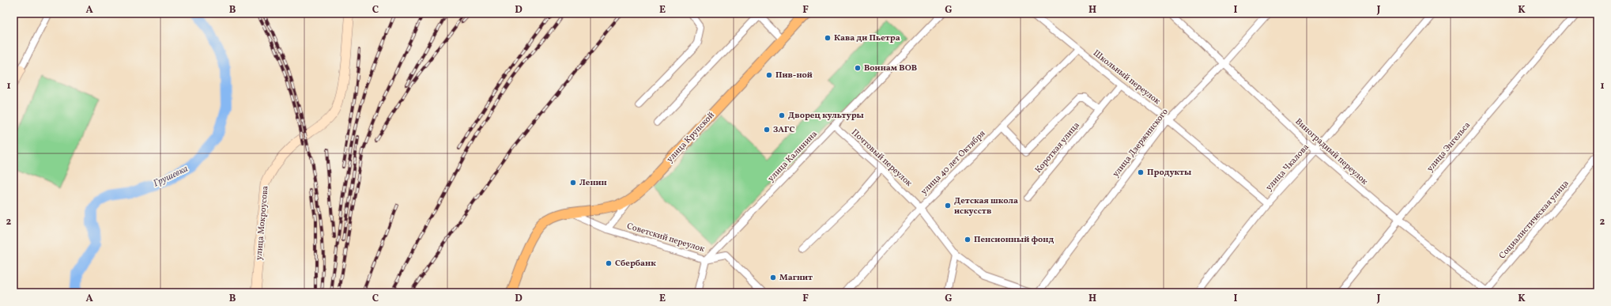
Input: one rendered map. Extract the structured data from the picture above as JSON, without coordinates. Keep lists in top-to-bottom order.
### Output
{
  "streets": {
    "main road": ["улица Крупской"],
    "street": [
      "Школьный переулок",
      "улица Дзержинского",
      "улица Энгельса",
      "Короткая улица",
      "Виноградный переулок",
      "улица Калинина",
      "Почтовый переулок",
      "улица 40 лет Октября",
      "улица Чкалова",
      "Социалистическая улица",
      "улица Мокроусова",
      "Советский переулок"
    ]
  },
  "crossings": [
    ["Школьный переулок", "улица Дзержинского"],
    ["Школьный переулок", "Короткая улица"],
    ["Школьный переулок", "улица 40 лет Октября"],
    ["Школьный переулок", "улица Чкалова"],
    ["улица Крупской", "Советский переулок"],
    ["улица Дзержинского", "Виноградный переулок"],
    ["улица Энгельса", "Виноградный переулок"],
    ["Короткая улица", "улица 40 лет Октября"],
    ["Виноградный переулок", "улица Чкалова"],
    ["Виноградный переулок", "Социалистическая улица"],
    ["улица Калинина", "Почтовый переулок"],
    ["улица Калинина", "Советский переулок"],
    ["Почтовый переулок", "улица 40 лет Октября"]
  ],
  "water": ["Грушевка"],
  "places": [
    "Кава ди Пьетра",
    "Воинам ВОВ",
    "Пив-ной",
    "Дворец культуры",
    "ЗАГС",
    "Продукты",
    "Ленин",
    "Детская школа искусств",
    "Пенсионный фонд",
    "Сбербанк",
    "Магнит"
  ],
  "grid": {
    "columns": [
      "A",
      "B",
      "C",
      "D",
      "E",
      "F",
      "G",
      "H",
      "I",
      "J",
      "K"
    ],
    "rows": ["1", "2"]
  }
}
